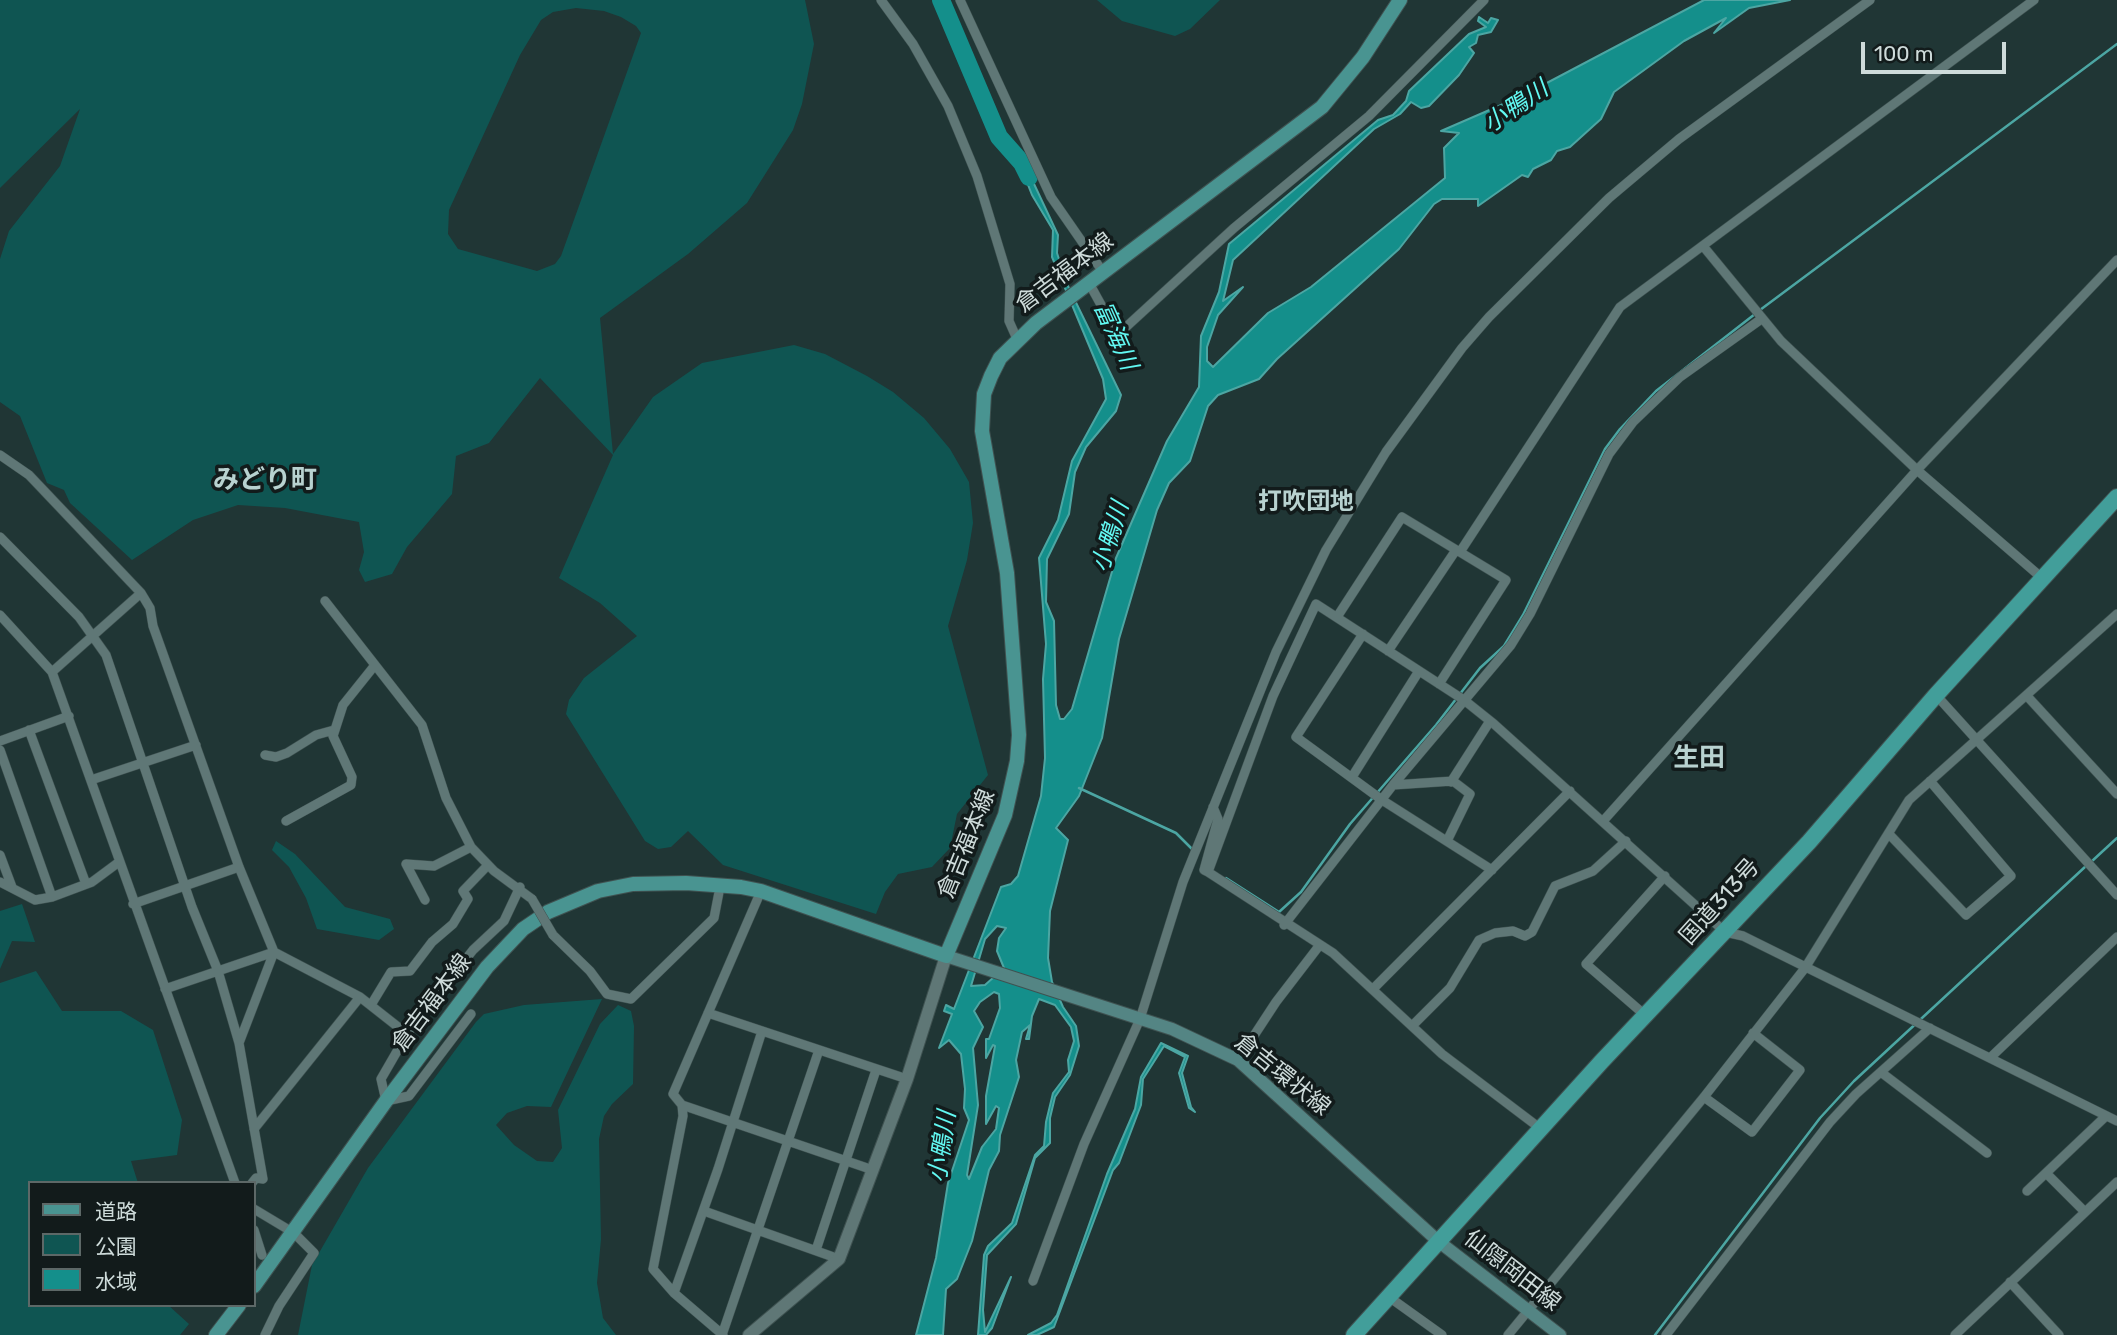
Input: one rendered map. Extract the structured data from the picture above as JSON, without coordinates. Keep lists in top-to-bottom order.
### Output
{
  "streets": {
    "highway": ["国道313号"],
    "main road": ["倉吉福本線", "倉吉環状線", "仙隠岡田線"]
  },
  "crossings": [
    ["倉吉福本線", "倉吉環状線"],
    ["国道313号", "倉吉環状線"],
    ["国道313号", "仙隠岡田線"],
    ["倉吉環状線", "仙隠岡田線"]
  ],
  "districts": ["みどり町", "打吹団地", "生田"],
  "water": ["小鴨川", "富海川"],
  "legend": ["道路", "公園", "水域"],
  "scale_bar": "100 m"
}
